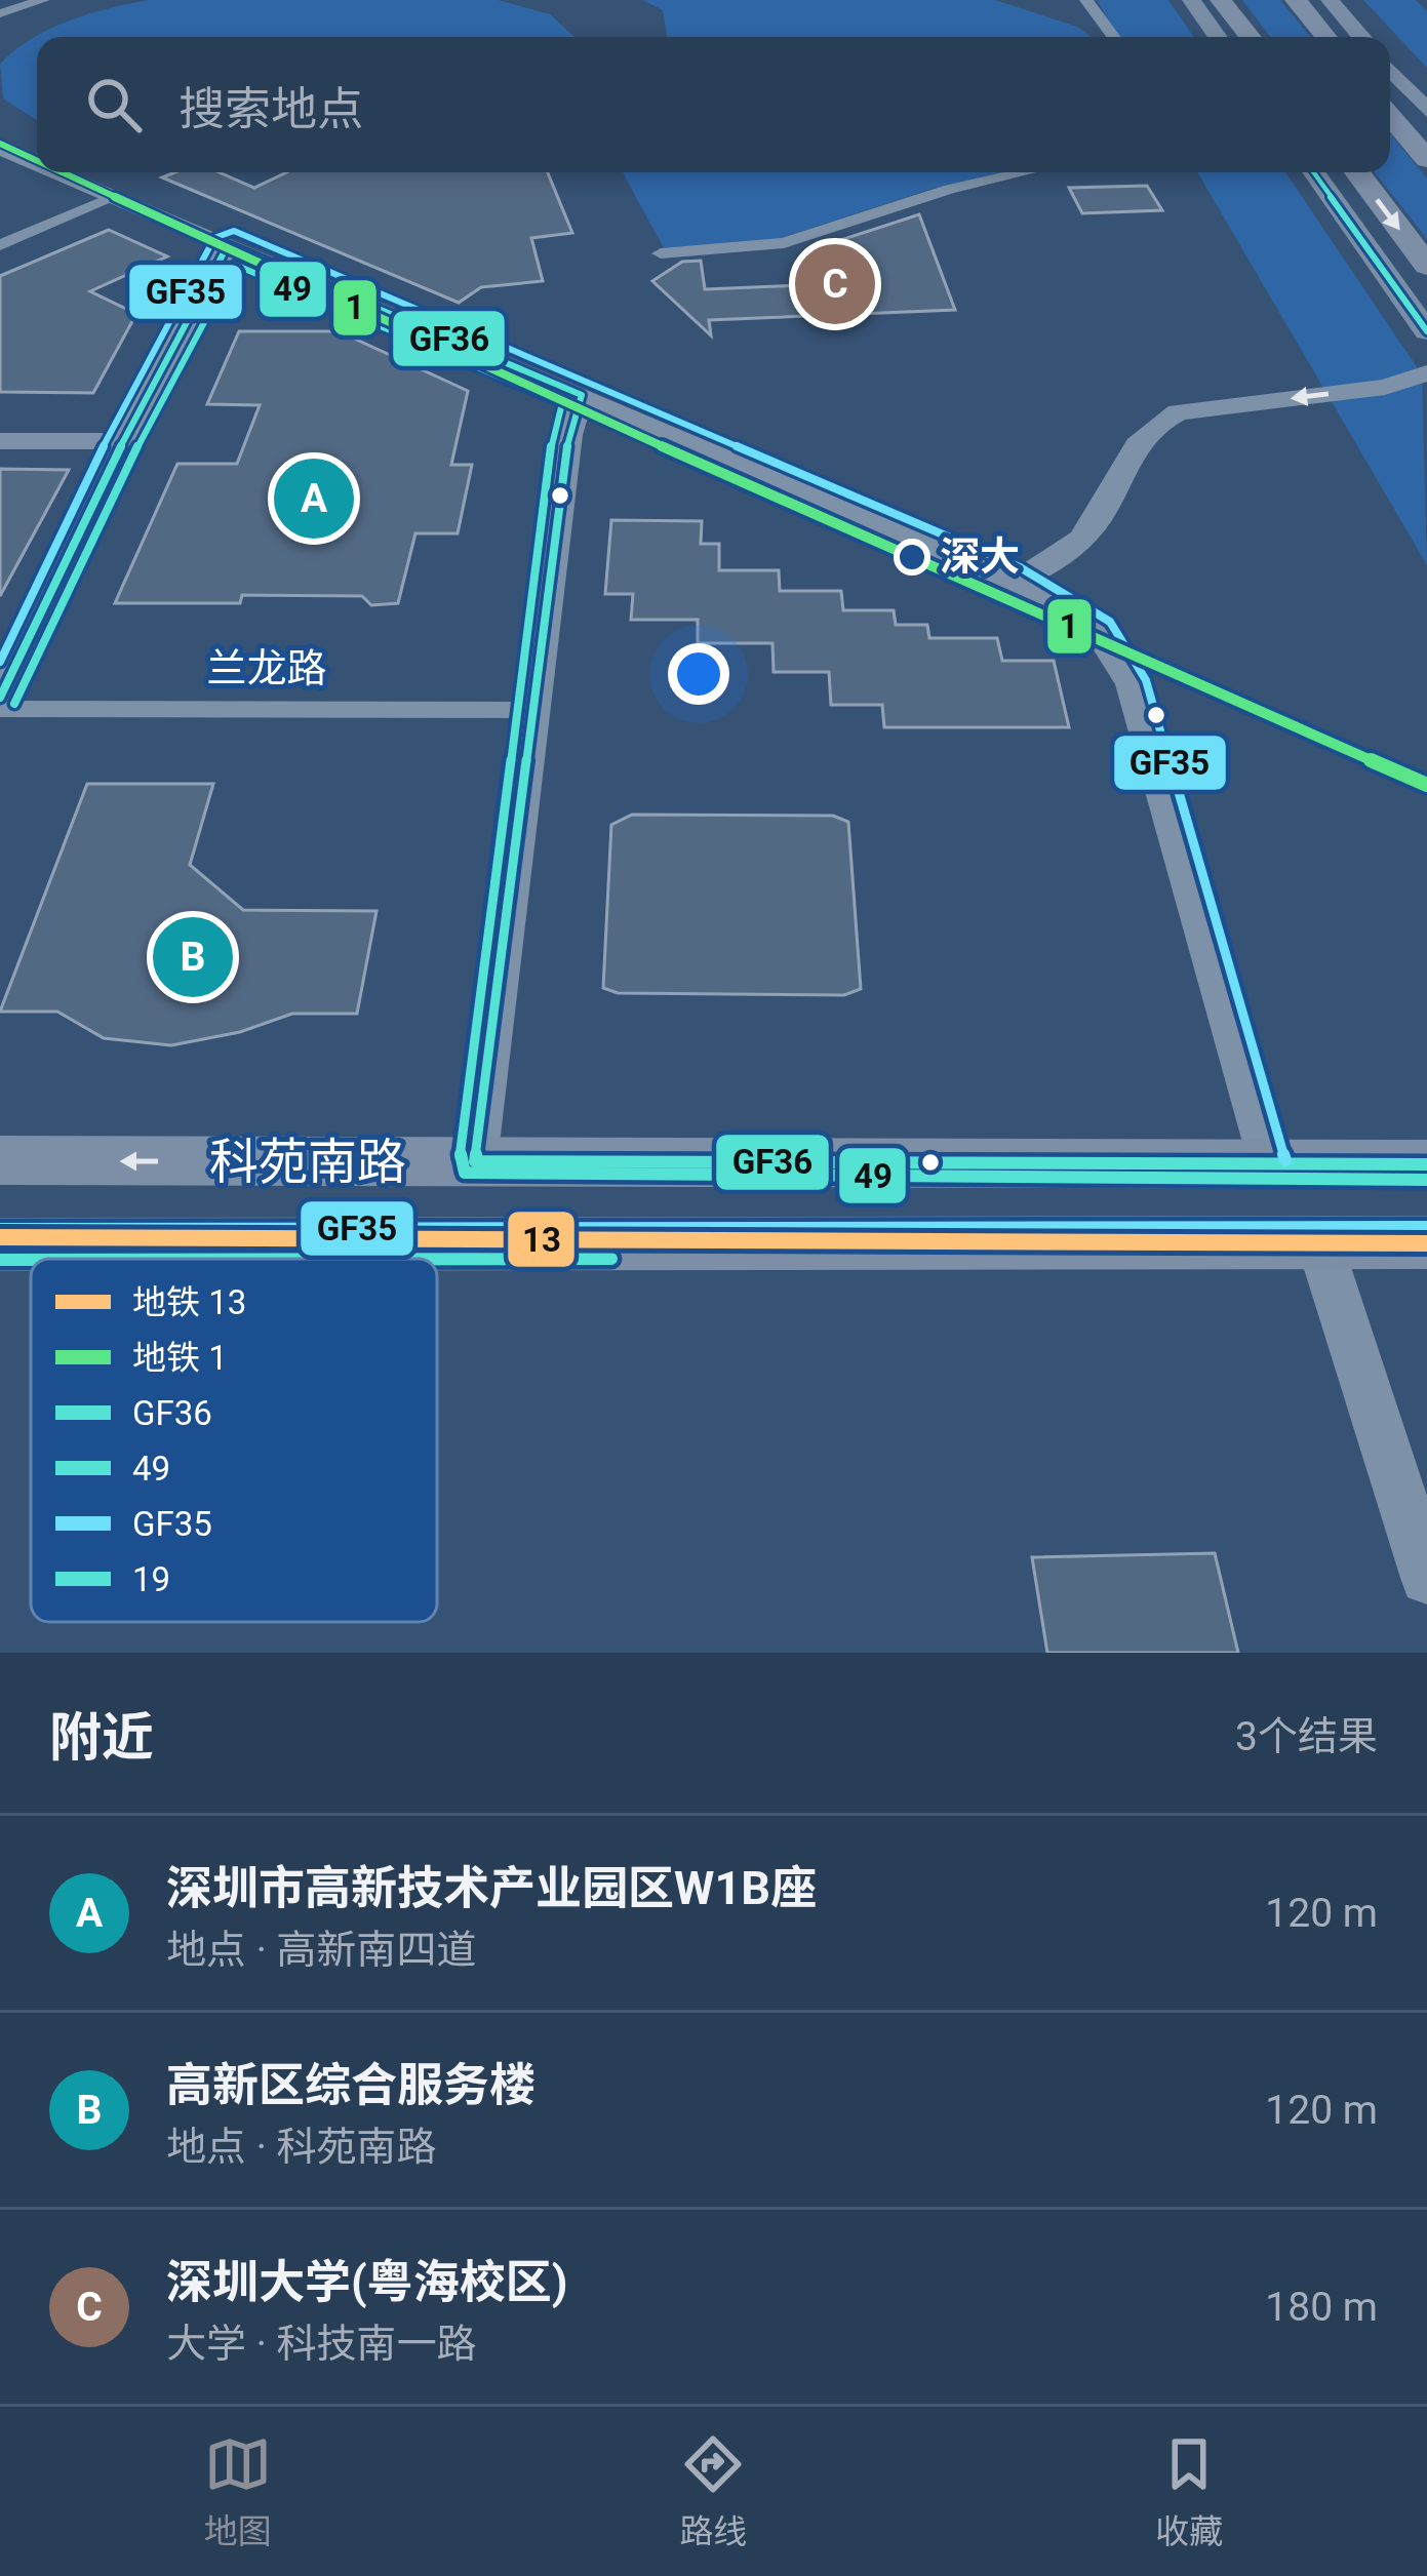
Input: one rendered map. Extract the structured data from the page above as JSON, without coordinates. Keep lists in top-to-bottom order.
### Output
{
  "streets": {
    "main road": ["科苑南路"],
    "street": ["兰龙路"]
  },
  "places": ["深大"],
  "lines": [
    "metro line 1",
    "transit line 19",
    "transit line GF35",
    "transit line GF36",
    "transit line 49",
    "metro line 13"
  ],
  "legend": [
    "地铁 13",
    "地铁 1",
    "GF36",
    "49",
    "GF35",
    "19"
  ],
  "page": {
    "search": "搜索地点",
    "pins": ["C", "A", "B"],
    "heading": ["附近", "3个结果"],
    "list": [
      {
        "mark": "A",
        "name": "深圳市高新技术产业园区W1B座",
        "note": "地点 · 高新南四道",
        "value": "120 m"
      },
      {
        "mark": "B",
        "name": "高新区综合服务楼",
        "note": "地点 · 科苑南路",
        "value": "120 m"
      },
      {
        "mark": "C",
        "name": "深圳大学(粤海校区)",
        "note": "大学 · 科技南一路",
        "value": "180 m"
      }
    ],
    "nav": ["地图", "路线", "收藏"]
  }
}
